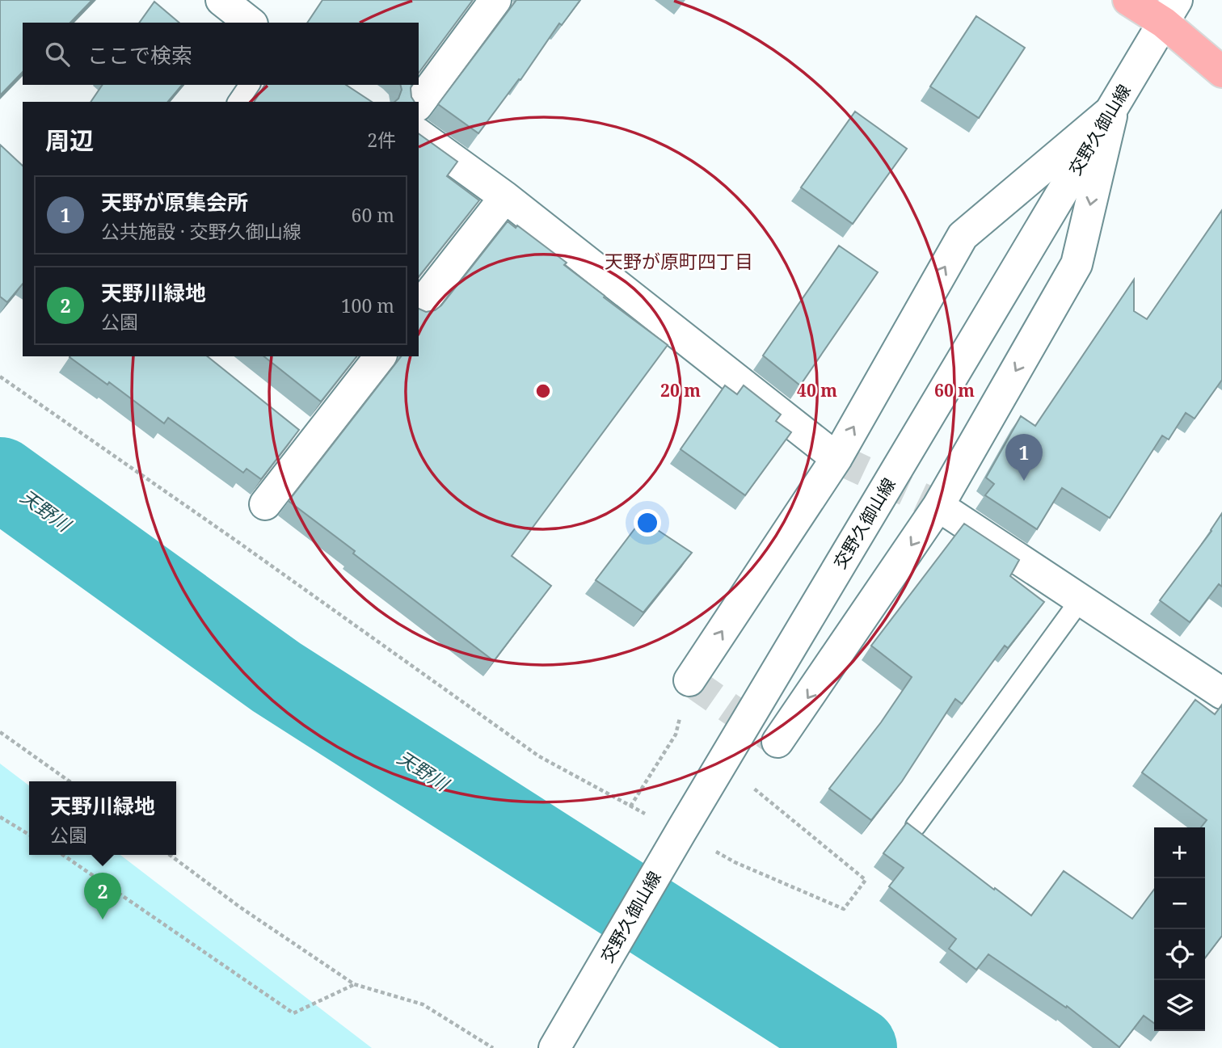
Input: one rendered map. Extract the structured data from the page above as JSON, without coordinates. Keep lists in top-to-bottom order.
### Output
{
  "streets": {
    "street": ["交野久御山線"]
  },
  "districts": ["天野が原町四丁目"],
  "water": ["天野川"],
  "page": {
    "search": "ここで検索",
    "heading": ["周辺", "2件"],
    "list": [
      {
        "mark": "1",
        "name": "天野が原集会所",
        "note": "公共施設 · 交野久御山線",
        "value": "60 m"
      },
      {
        "mark": "2",
        "name": "天野川緑地",
        "note": "公園",
        "value": "100 m"
      }
    ],
    "pins": ["1", "2"],
    "popup": ["天野川緑地", "公園"],
    "map_buttons": ["+", "−"]
  },
  "rings": ["20 m", "40 m", "60 m"]
}
